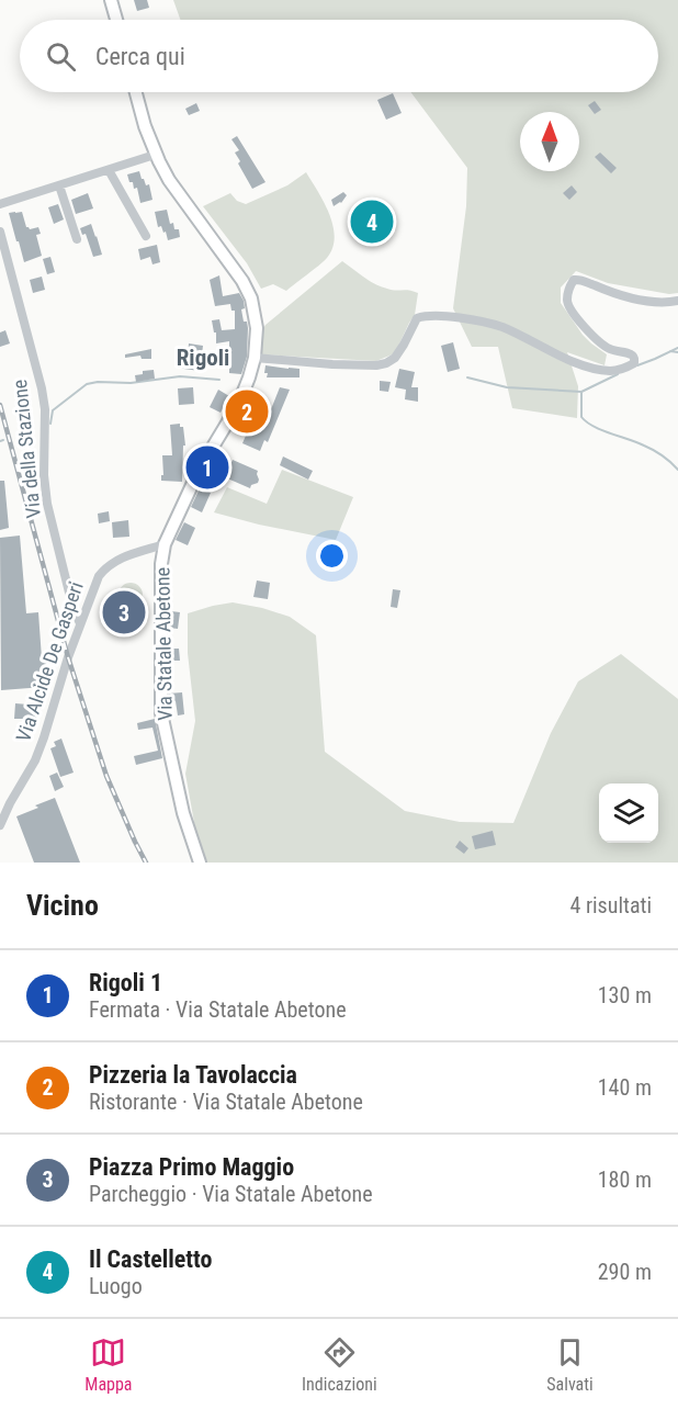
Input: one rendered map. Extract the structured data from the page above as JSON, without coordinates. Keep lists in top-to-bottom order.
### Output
{
  "streets": {
    "main road": ["Via Statale Abetone"],
    "street": ["Via della Stazione", "Via Alcide De Gasperi"]
  },
  "crossings": [
    ["Via della Stazione", "Via Alcide De Gasperi"],
    ["Via Statale Abetone", "Via Alcide De Gasperi"]
  ],
  "districts": ["Rigoli"],
  "north": "top",
  "page": {
    "search": "Cerca qui",
    "pins": [
      "4",
      "2",
      "1",
      "3"
    ],
    "heading": ["Vicino", "4 risultati"],
    "list": [
      {
        "mark": "1",
        "name": "Rigoli 1",
        "note": "Fermata · Via Statale Abetone",
        "value": "130 m"
      },
      {
        "mark": "2",
        "name": "Pizzeria la Tavolaccia",
        "note": "Ristorante · Via Statale Abetone",
        "value": "140 m"
      },
      {
        "mark": "3",
        "name": "Piazza Primo Maggio",
        "note": "Parcheggio · Via Statale Abetone",
        "value": "180 m"
      },
      {
        "mark": "4",
        "name": "Il Castelletto",
        "note": "Luogo",
        "value": "290 m"
      }
    ],
    "nav": ["Mappa", "Indicazioni", "Salvati"]
  }
}
